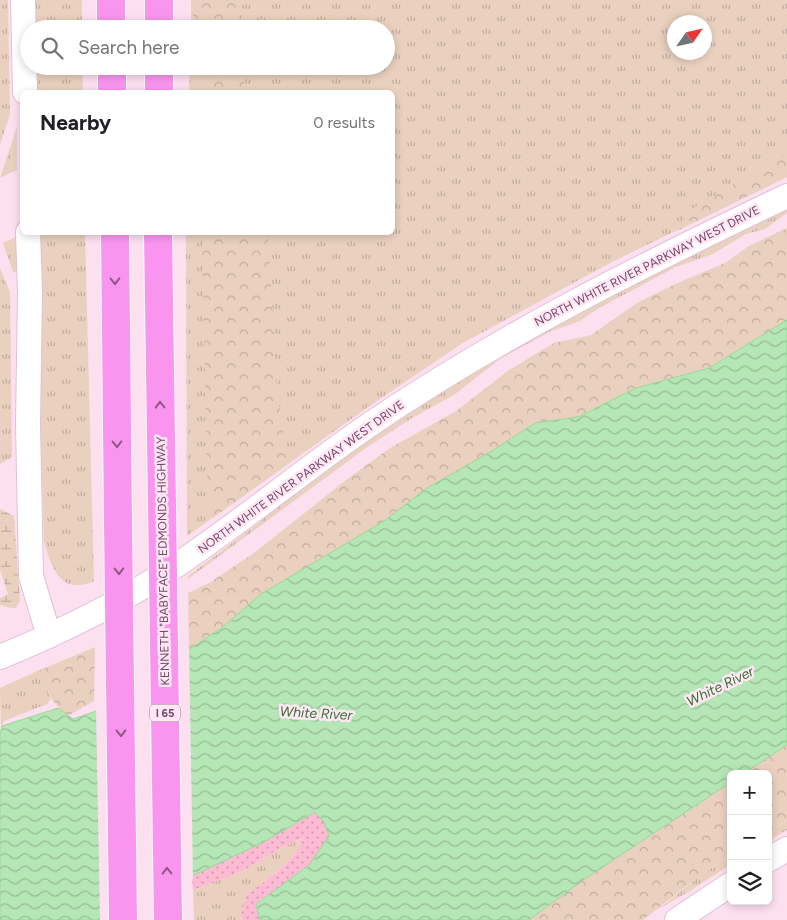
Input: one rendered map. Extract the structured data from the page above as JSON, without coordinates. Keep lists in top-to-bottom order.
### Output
{
  "streets": {
    "highway": ["KENNETH \"BABYFACE\" EDMONDS HIGHWAY", "I 65"],
    "street": ["NORTH WHITE RIVER PARKWAY WEST DRIVE"]
  },
  "water": ["White River"],
  "north": "top right",
  "page": {
    "search": "Search here",
    "heading": ["Nearby", "0 results"],
    "map_buttons": ["+", "−"]
  }
}
